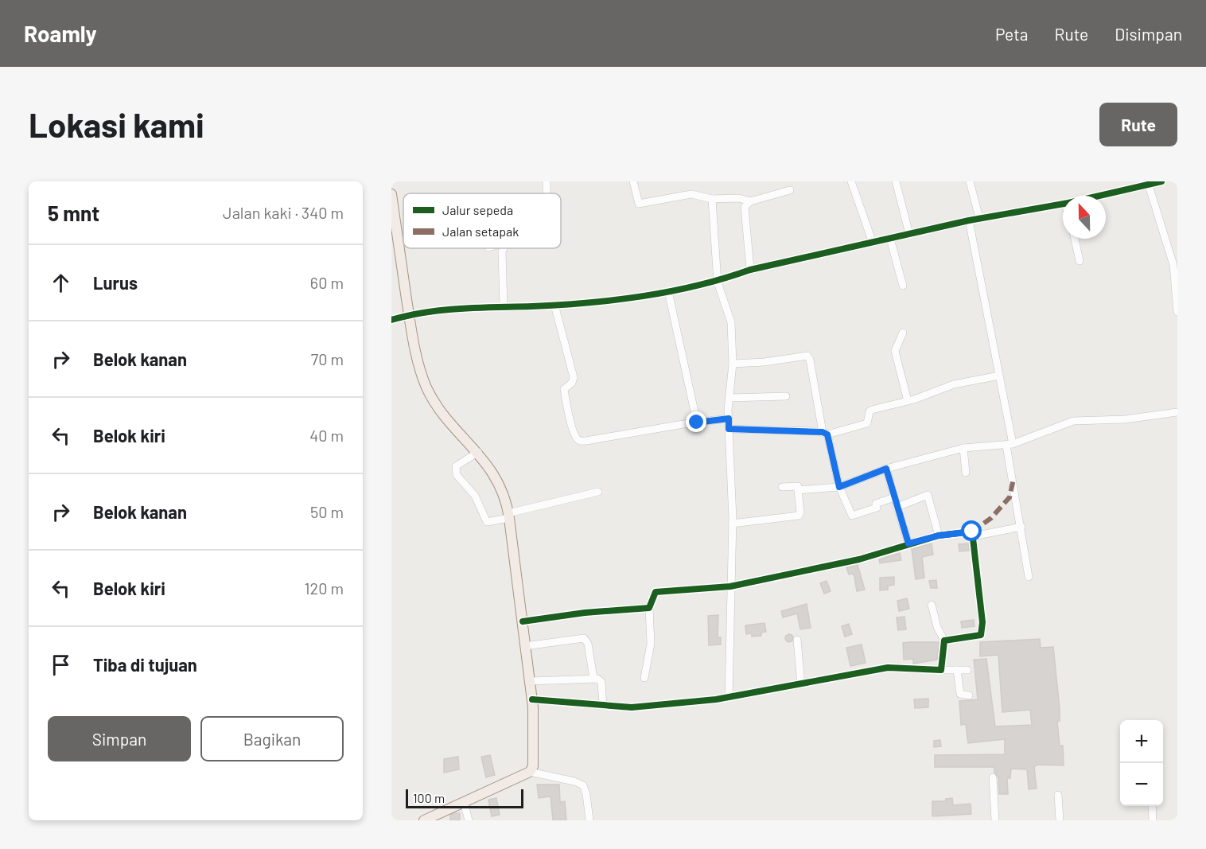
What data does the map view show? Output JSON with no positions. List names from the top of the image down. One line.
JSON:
{"legend":["Jalur sepeda","Jalan setapak"],"scale_bar":"100 m","north":"top","page":{"header":"Roamly","nav":["Peta","Rute","Disimpan"],"buttons":["Rute",["Simpan","Bagikan"]],"title":"Lokasi kami","heading":["5 mnt","Jalan kaki · 340 m"],"list":[["Lurus","60 m"],["Belok kanan","70 m"],["Belok kiri","40 m"],["Belok kanan","50 m"],["Belok kiri","120 m"],"Tiba di tujuan"],"map_buttons":["+","−"],"scale":"100 m"}}
